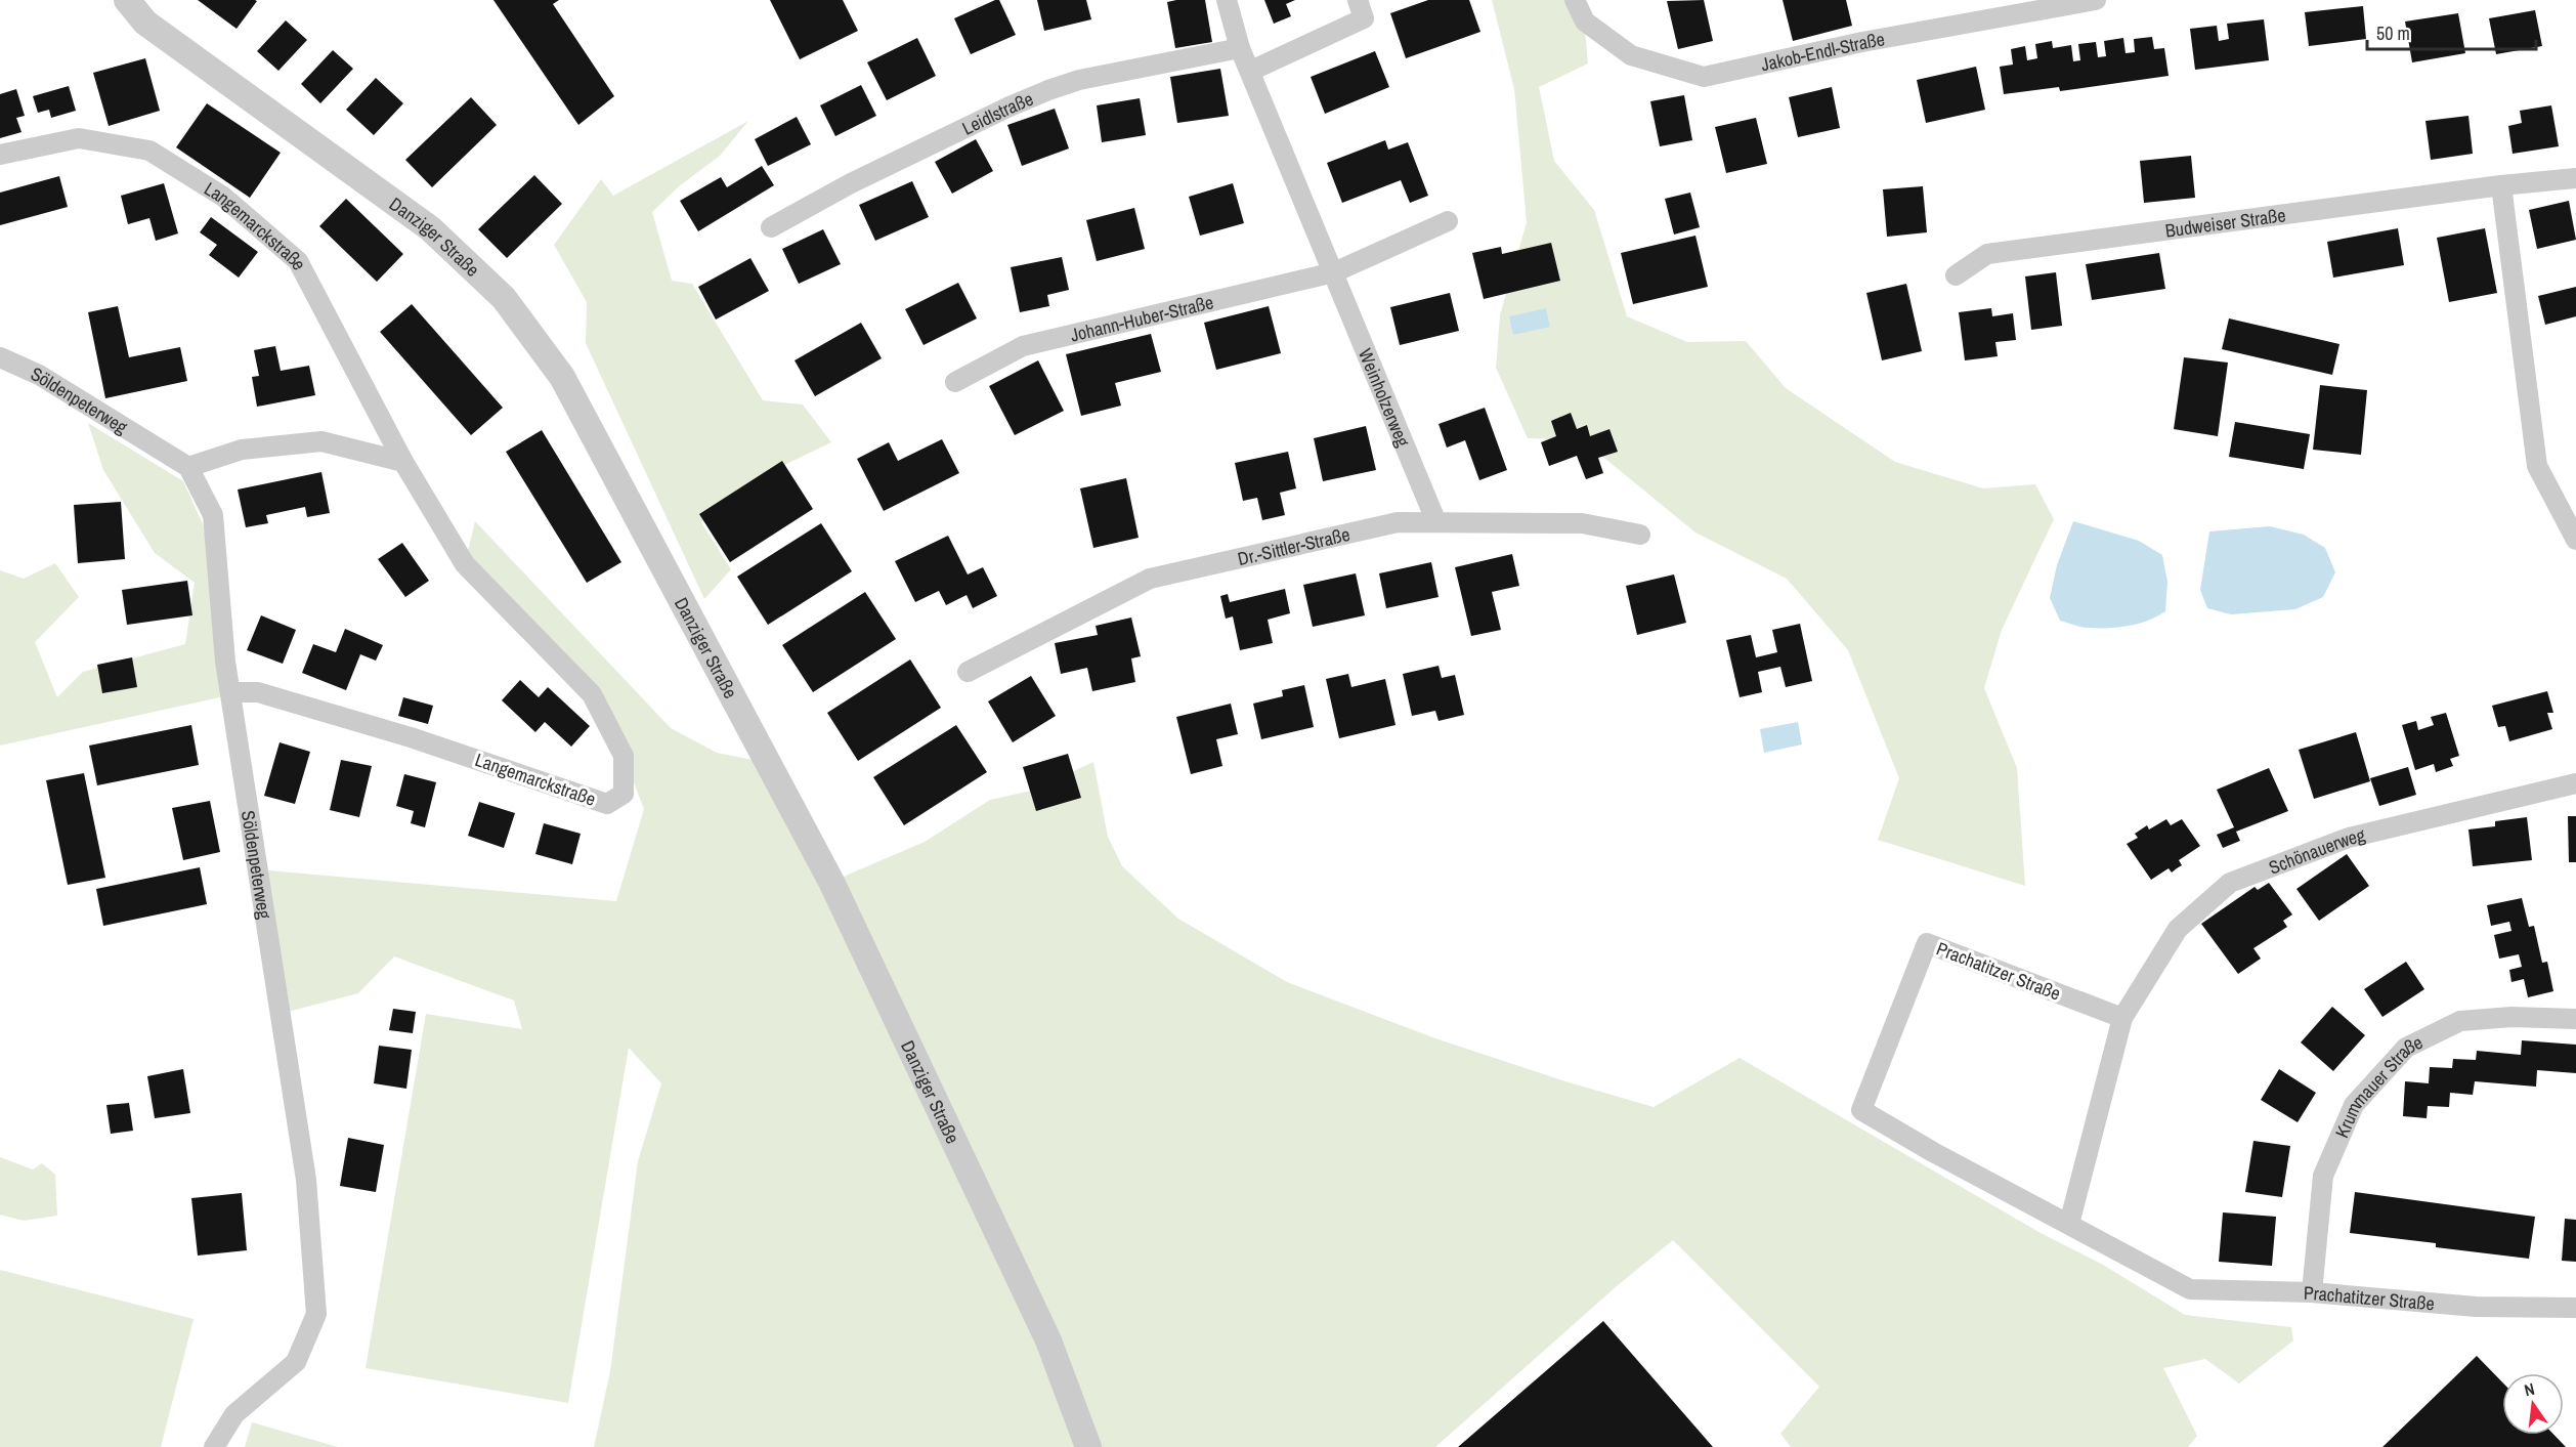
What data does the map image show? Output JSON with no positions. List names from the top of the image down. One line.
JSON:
{"streets":{"street":["Jakob-Endl-Straße","Leidlstraße","Budweiser Straße","Langemarckstraße","Danziger Straße","Johann-Huber-Straße","Weinholzerweg","Söldenpeterweg","Dr.-Sittler-Straße","Schönauerweg","Prachatitzer Straße","Krummauer Straße"]},"crossings":[["Leidlstraße","Weinholzerweg"],["Langemarckstraße","Söldenpeterweg"],["Johann-Huber-Straße","Weinholzerweg"],["Weinholzerweg","Dr.-Sittler-Straße"],["Schönauerweg","Prachatitzer Straße"],["Prachatitzer Straße","Krummauer Straße"]],"scale_bar":"50 m","north":"top"}
